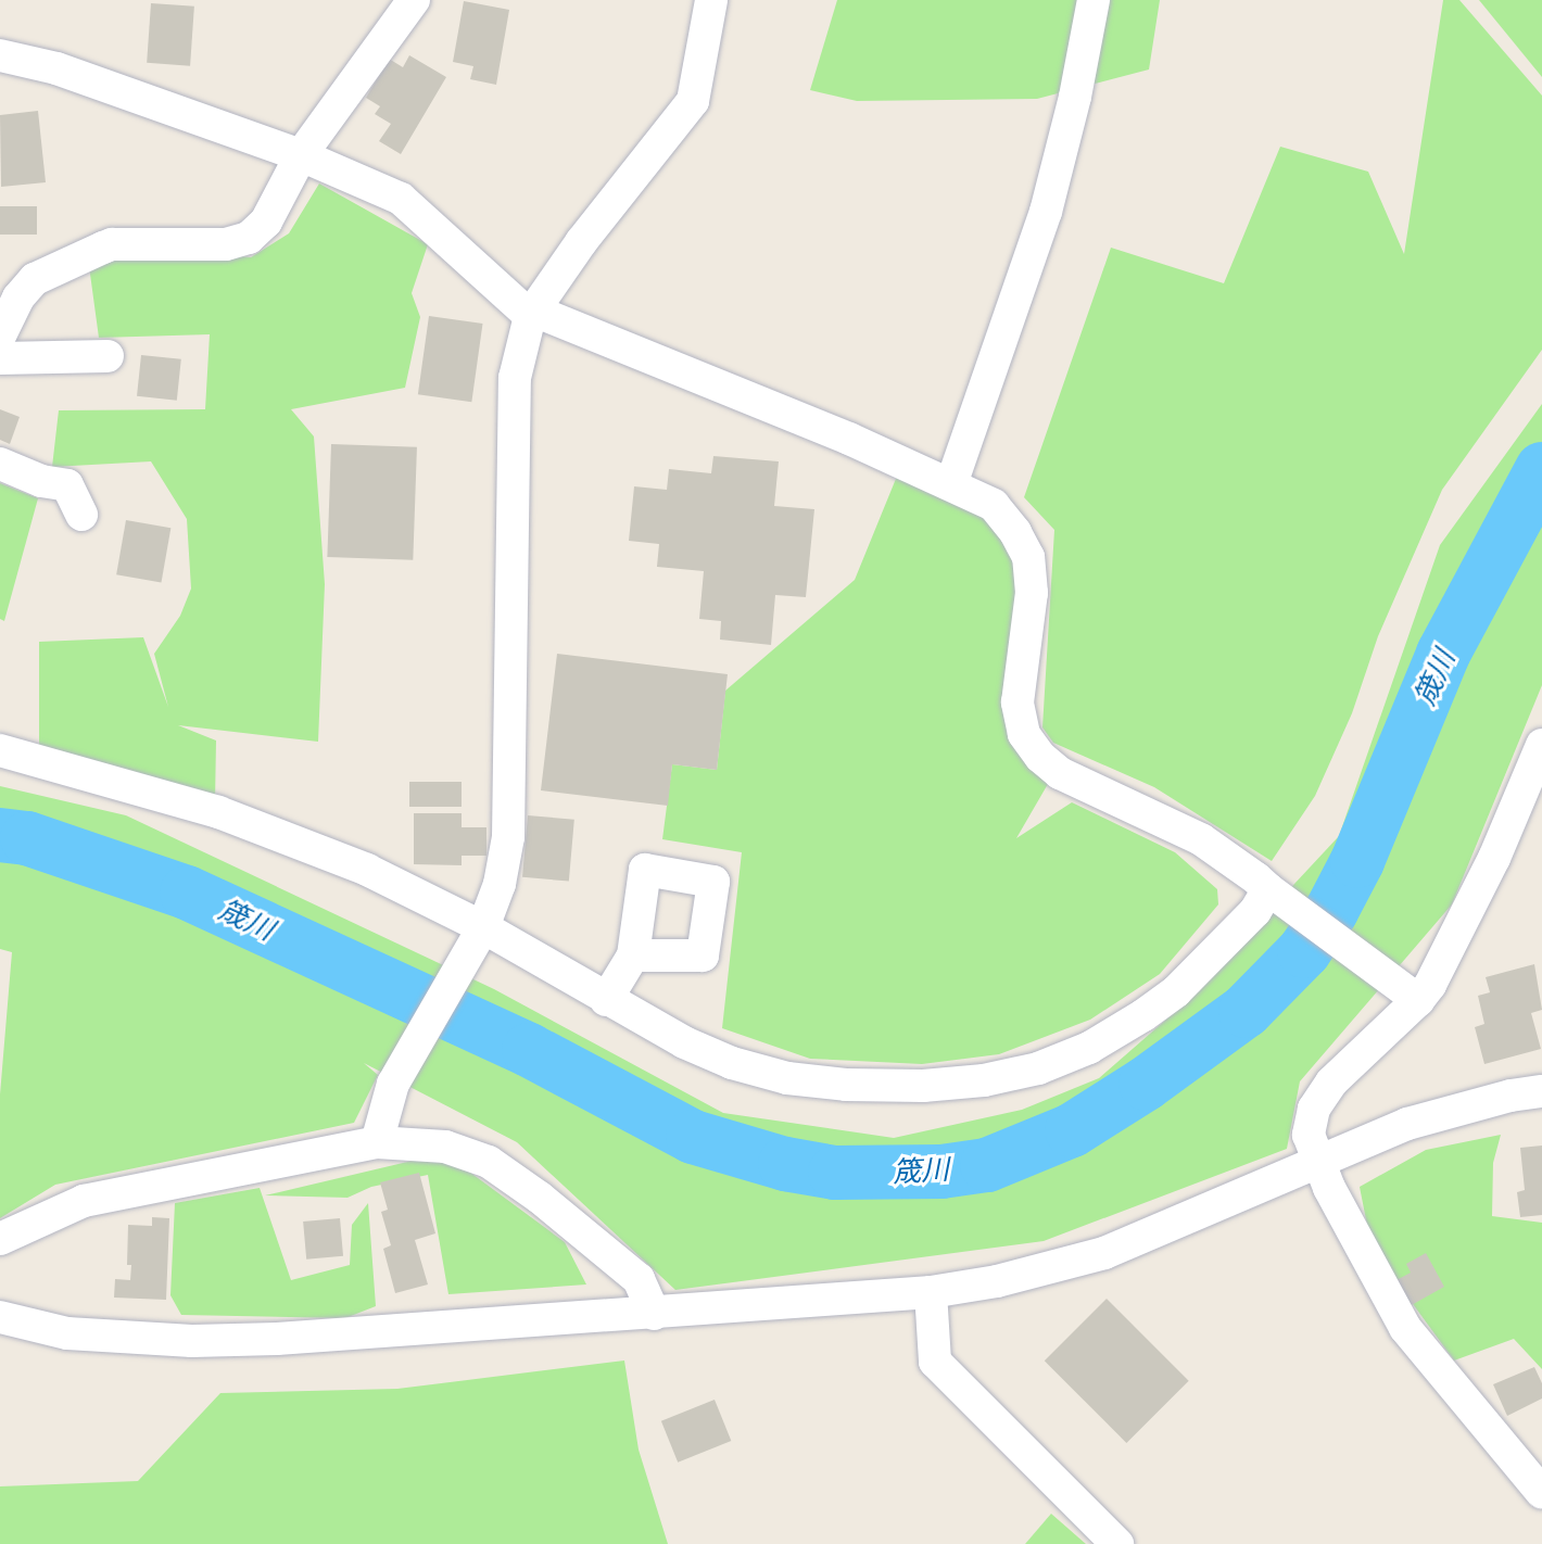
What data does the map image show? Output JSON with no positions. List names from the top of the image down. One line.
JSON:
{"water":["筬川"]}
